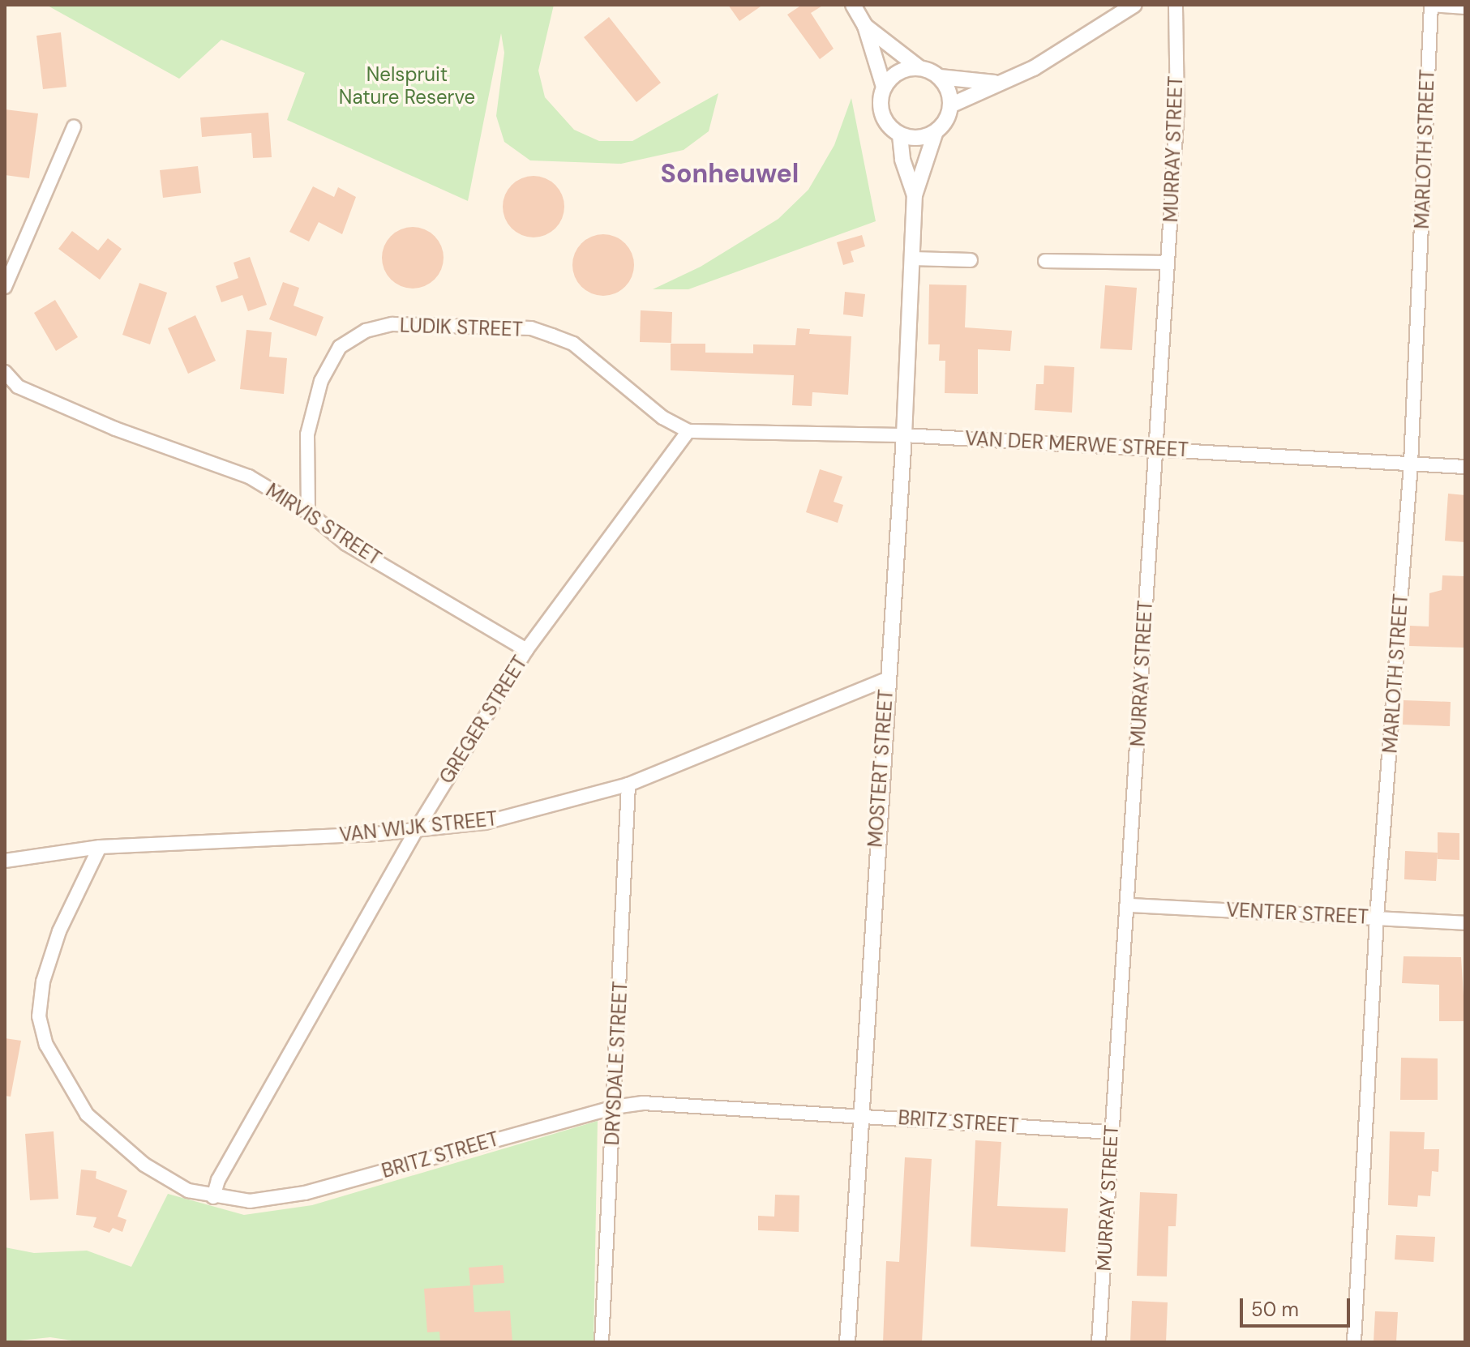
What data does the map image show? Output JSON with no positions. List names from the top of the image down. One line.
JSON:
{"streets":{"street":["MURRAY STREET","MARLOTH STREET","LUDIK STREET","VAN DER MERWE STREET","MIRVIS STREET","GREGER STREET","MOSTERT STREET","VAN WIJK STREET","VENTER STREET","DRYSDALE STREET","BRITZ STREET"]},"crossings":[["MURRAY STREET","VAN DER MERWE STREET"],["MURRAY STREET","VENTER STREET"],["MURRAY STREET","BRITZ STREET"],["MARLOTH STREET","VAN DER MERWE STREET"],["MARLOTH STREET","VENTER STREET"],["LUDIK STREET","VAN DER MERWE STREET"],["LUDIK STREET","MIRVIS STREET"],["LUDIK STREET","GREGER STREET"],["VAN DER MERWE STREET","GREGER STREET"],["VAN DER MERWE STREET","MOSTERT STREET"],["MIRVIS STREET","GREGER STREET"],["GREGER STREET","VAN WIJK STREET"],["GREGER STREET","BRITZ STREET"],["MOSTERT STREET","VAN WIJK STREET"],["MOSTERT STREET","BRITZ STREET"],["VAN WIJK STREET","DRYSDALE STREET"],["VAN WIJK STREET","BRITZ STREET"],["DRYSDALE STREET","BRITZ STREET"]],"districts":["Sonheuwel"],"parks":["Nelspruit Nature Reserve"],"scale_bar":"50 m"}
